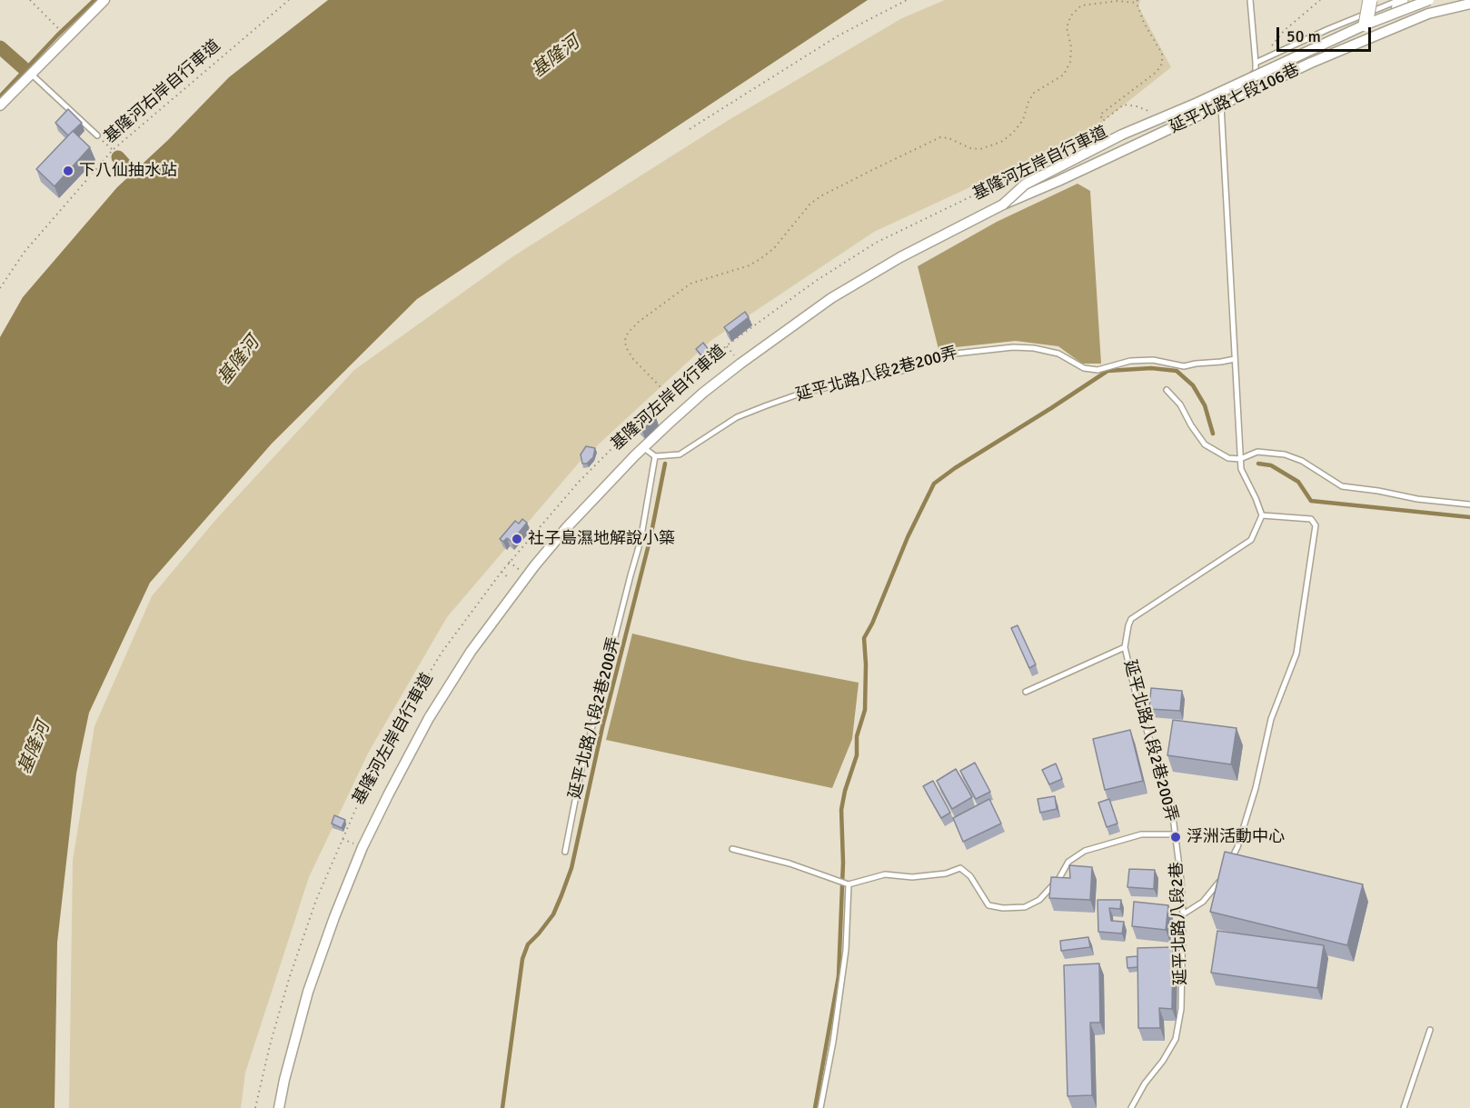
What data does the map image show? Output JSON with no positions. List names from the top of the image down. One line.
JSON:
{"streets":{"street":["延平北路七段106巷"],"lane":["延平北路八段2巷200弄","延平北路八段2巷"],"path":["基隆河右岸自行車道","基隆河左岸自行車道"]},"crossings":[["延平北路八段2巷200弄","延平北路八段2巷"]],"water":["基隆河"],"places":["下八仙抽水站","社子島濕地解說小築","浮洲活動中心"],"scale_bar":"50 m"}
